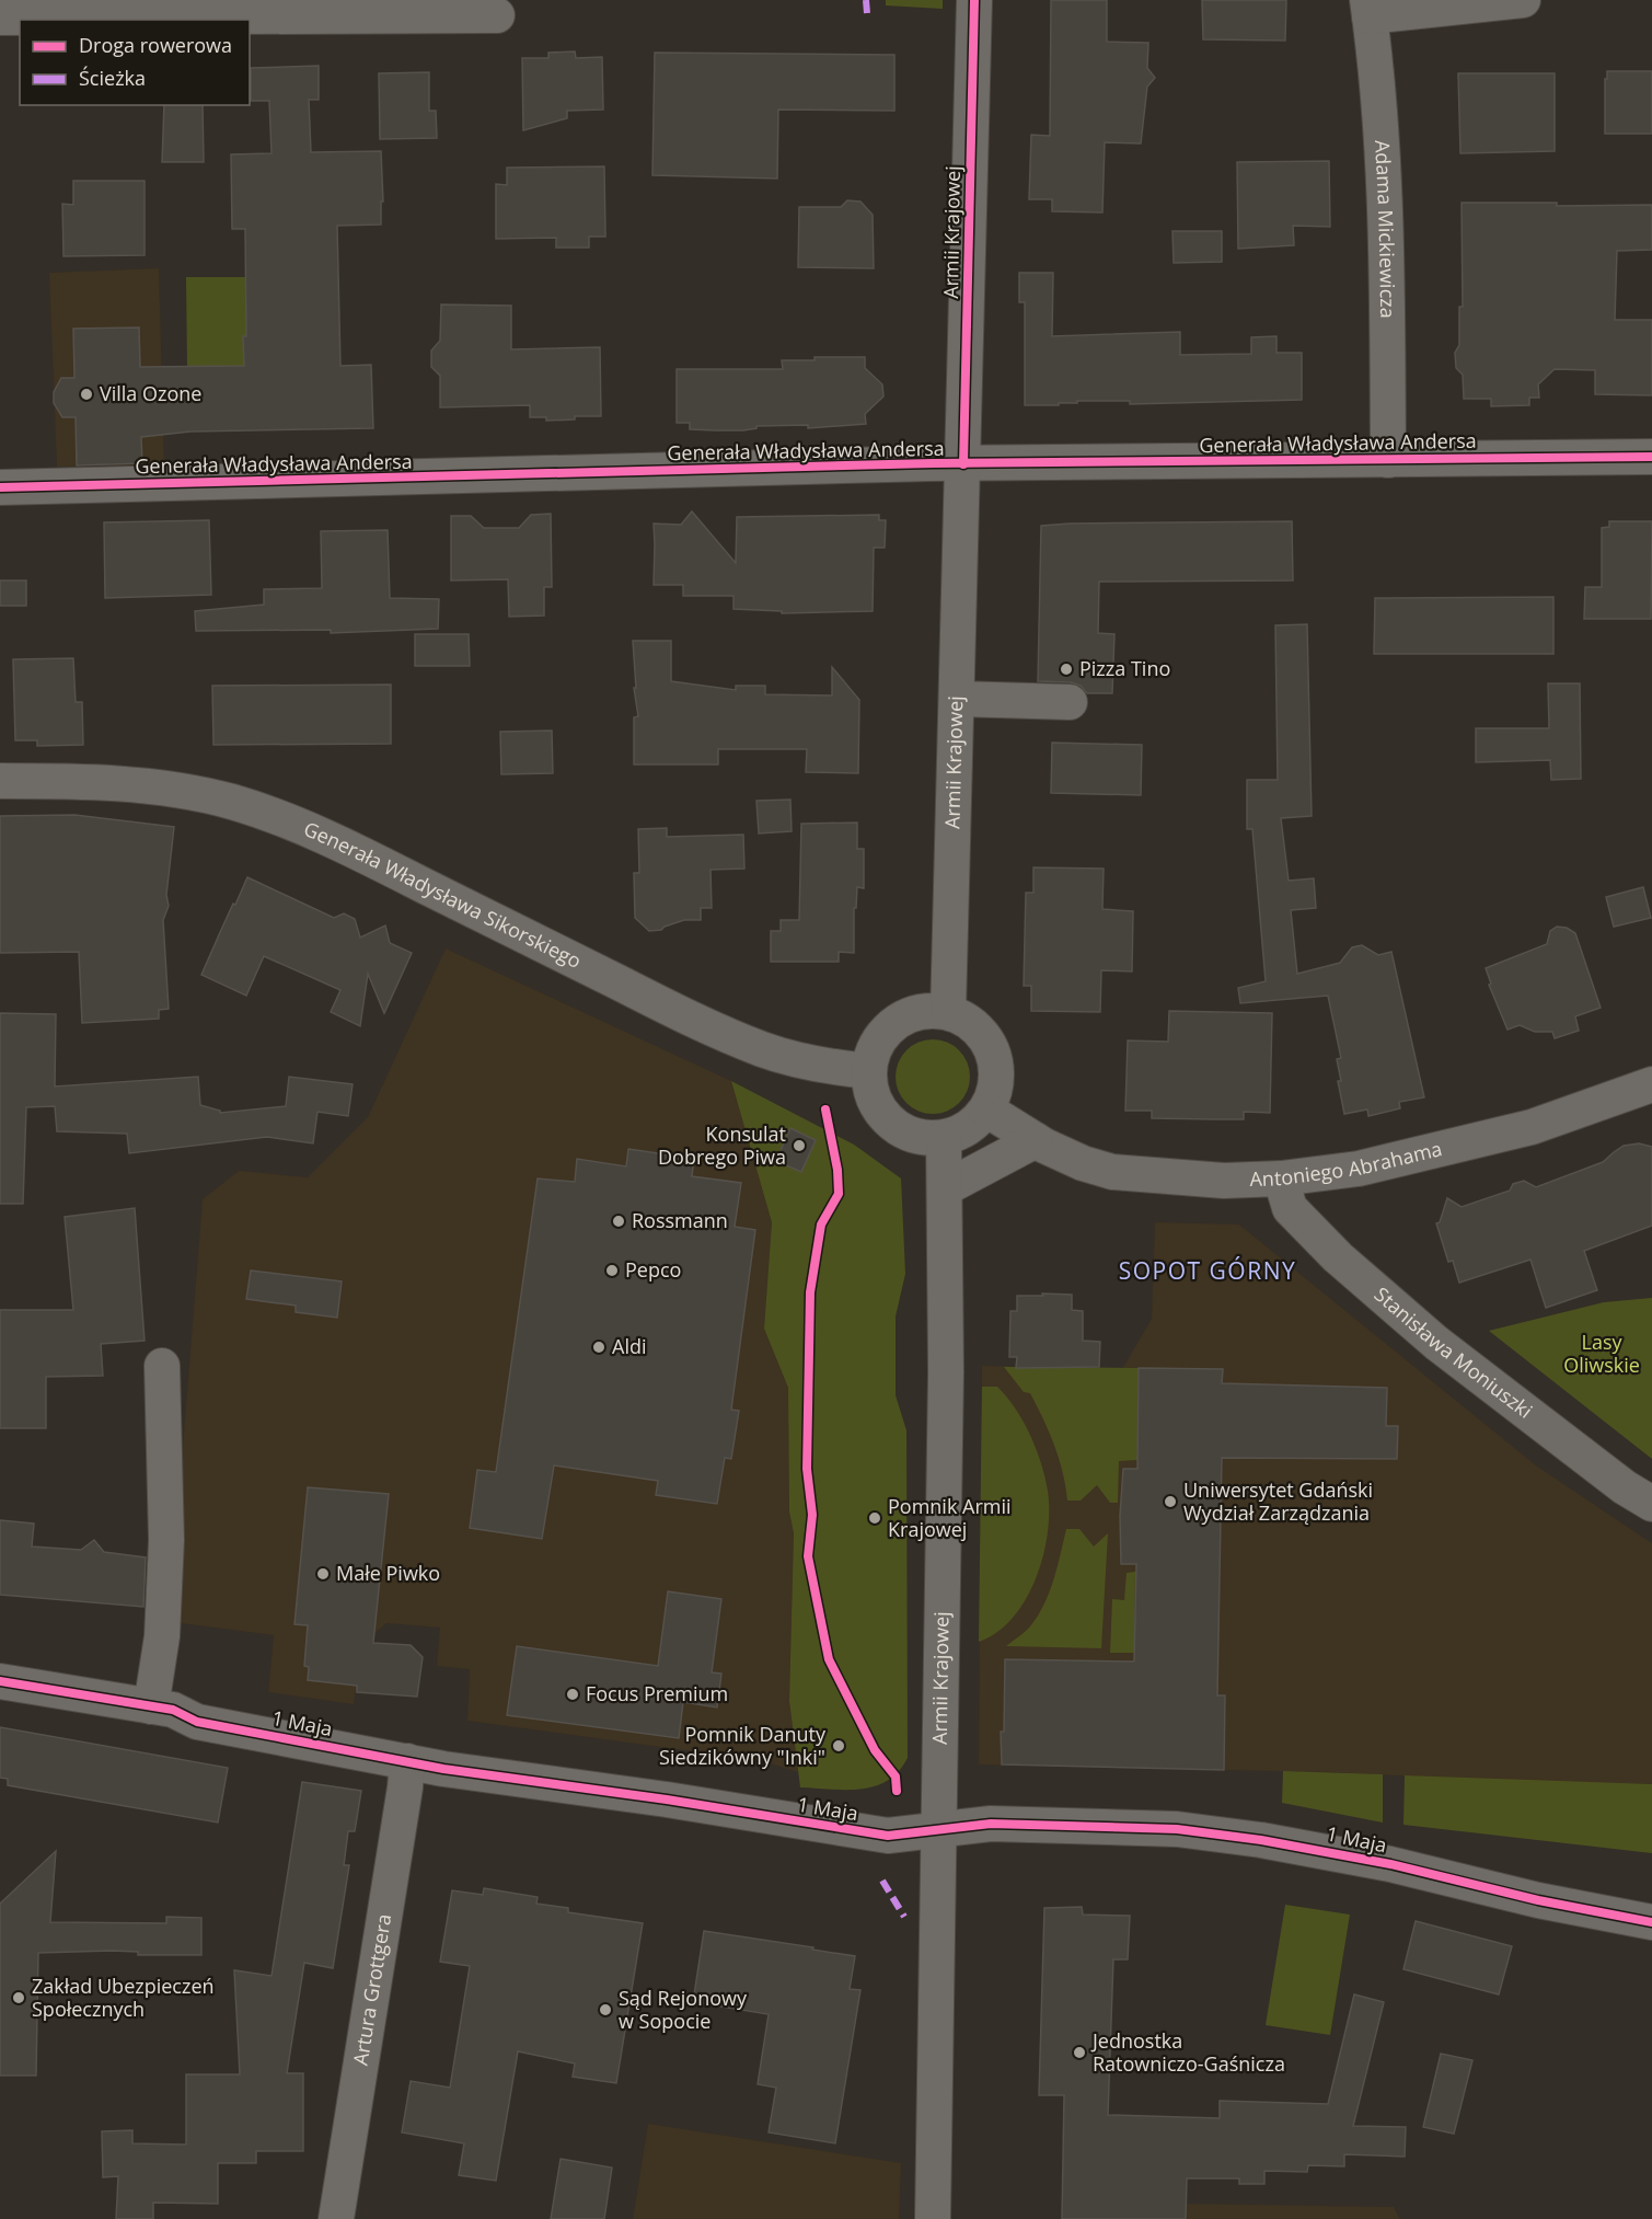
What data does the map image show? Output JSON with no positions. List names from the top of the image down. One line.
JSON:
{"streets":{"street":["Adama Mickiewicza","Armii Krajowej","Generała Władysława Andersa","Generała Władysława Sikorskiego","Antoniego Abrahama","Stanisława Moniuszki","1 Maja","Artura Grottgera"]},"crossings":[["Adama Mickiewicza","Generała Władysława Andersa"],["Armii Krajowej","Generała Władysława Andersa"],["Armii Krajowej","Generała Władysława Sikorskiego"],["Armii Krajowej","Antoniego Abrahama"],["Armii Krajowej","1 Maja"],["Generała Władysława Sikorskiego","Antoniego Abrahama"],["Antoniego Abrahama","Stanisława Moniuszki"],["1 Maja","Artura Grottgera"]],"districts":["SOPOT GÓRNY"],"parks":["Lasy Oliwskie"],"places":["Villa Ozone","Pizza Tino","Konsulat Dobrego Piwa","Rossmann","Pepco","Aldi","Uniwersytet Gdański Wydział Zarządzania","Pomnik Armii Krajowej","Małe Piwko","Focus Premium","Pomnik Danuty Siedzikówny \"Inki\"","Zakład Ubezpieczeń Społecznych","Sąd Rejonowy w Sopocie","Jednostka Ratowniczo-Gaśnicza"],"legend":["Droga rowerowa","Ścieżka"]}
